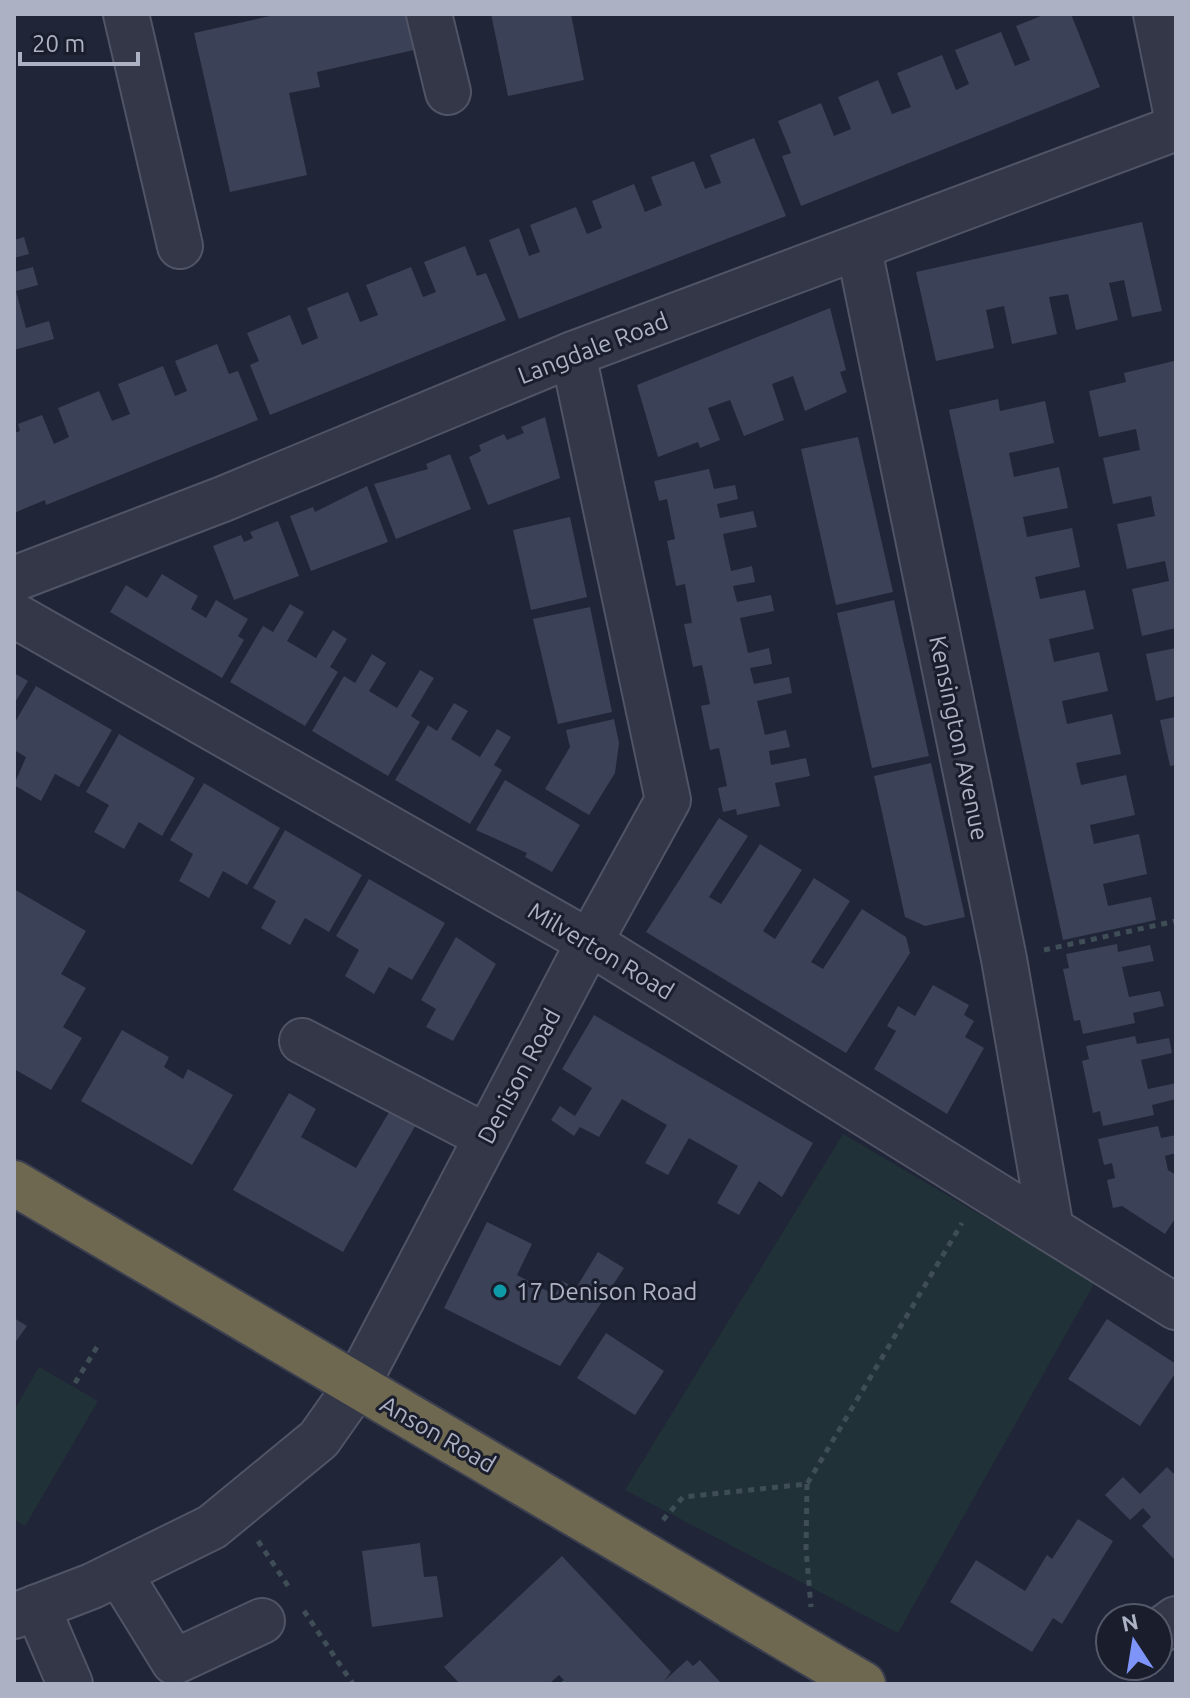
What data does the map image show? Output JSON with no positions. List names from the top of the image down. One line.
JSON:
{"streets":{"highway":["Anson Road"],"street":["Langdale Road","Kensington Avenue","Milverton Road","Denison Road"]},"crossings":[["Langdale Road","Kensington Avenue"],["Langdale Road","Denison Road"],["Kensington Avenue","Milverton Road"],["Milverton Road","Denison Road"],["Denison Road","Anson Road"]],"places":["17 Denison Road"],"scale_bar":"20 m","north":"top"}
